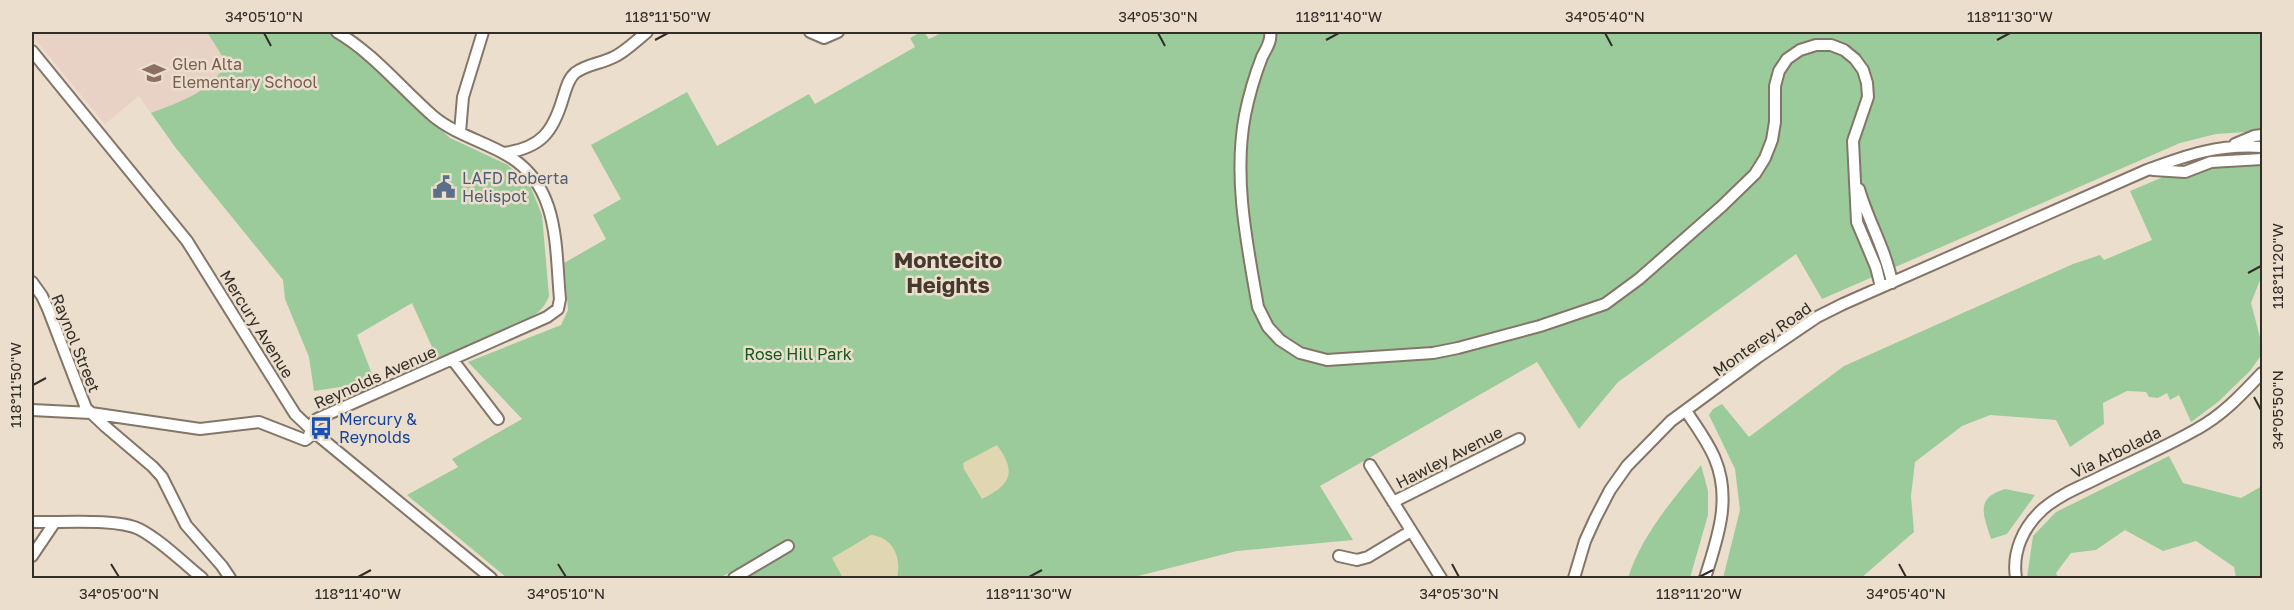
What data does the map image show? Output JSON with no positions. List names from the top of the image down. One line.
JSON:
{"streets":{"street":["Mercury Avenue","Monterey Road","Raynol Street","Reynolds Avenue","Via Arbolada","Hawley Avenue"]},"crossings":[["Mercury Avenue","Reynolds Avenue"],["Raynol Street","Reynolds Avenue"]],"districts":["Montecito Heights"],"parks":["Rose Hill Park"],"places":{"school or university":["Glen Alta Elementary School"],"public building":["LAFD Roberta Helispot"],"bus stop":["Mercury & Reynolds"]},"coordinates":["34°05'10\"N","118°11'50\"W","34°05'30\"N","118°11'40\"W","34°05'40\"N","118°11'30\"W","118°11'20\"W","34°05'50\"N","34°05'00\"N"]}
